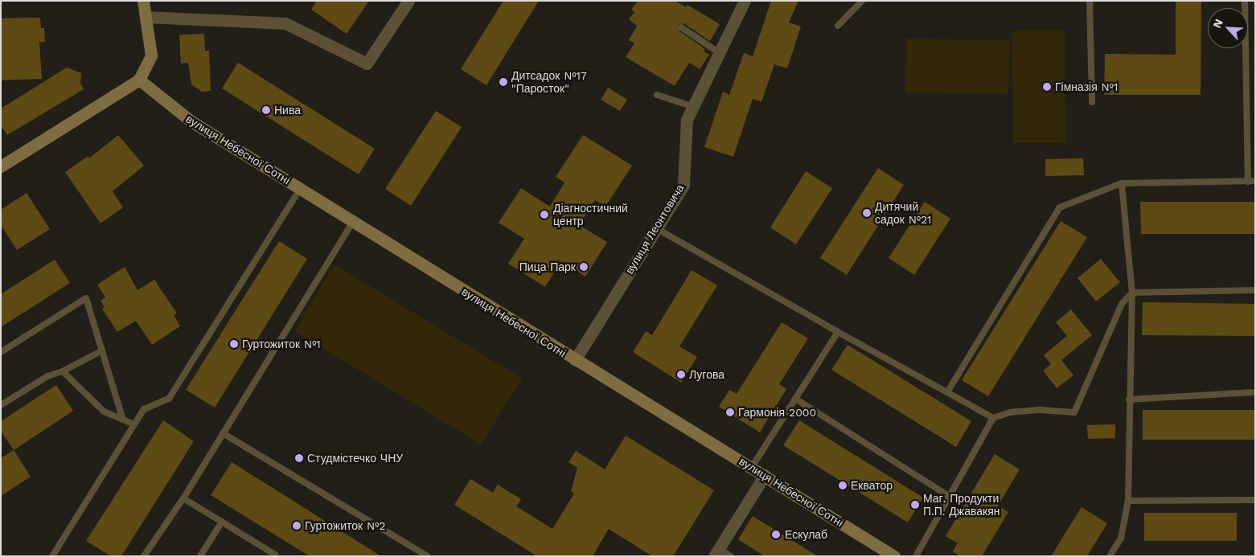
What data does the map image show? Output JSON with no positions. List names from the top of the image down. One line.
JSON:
{"streets":{"street":["вулиця Небесної Сотні","вулиця Леонтовича"]},"crossings":[["вулиця Небесної Сотні","вулиця Леонтовича"]],"places":["Дитсадок №17 \"Паросток\"","Гімназія №1","Нива","Дитячий садок №21","Діагностичний центр","Пица Парк","Гуртожиток №1","Лугова","Гармонія 2000","Студмістечко ЧНУ","Екватор","Маг. Продукти П.П. Джавакян","Гуртожиток №2","Ескулаб"],"north":"top left"}
